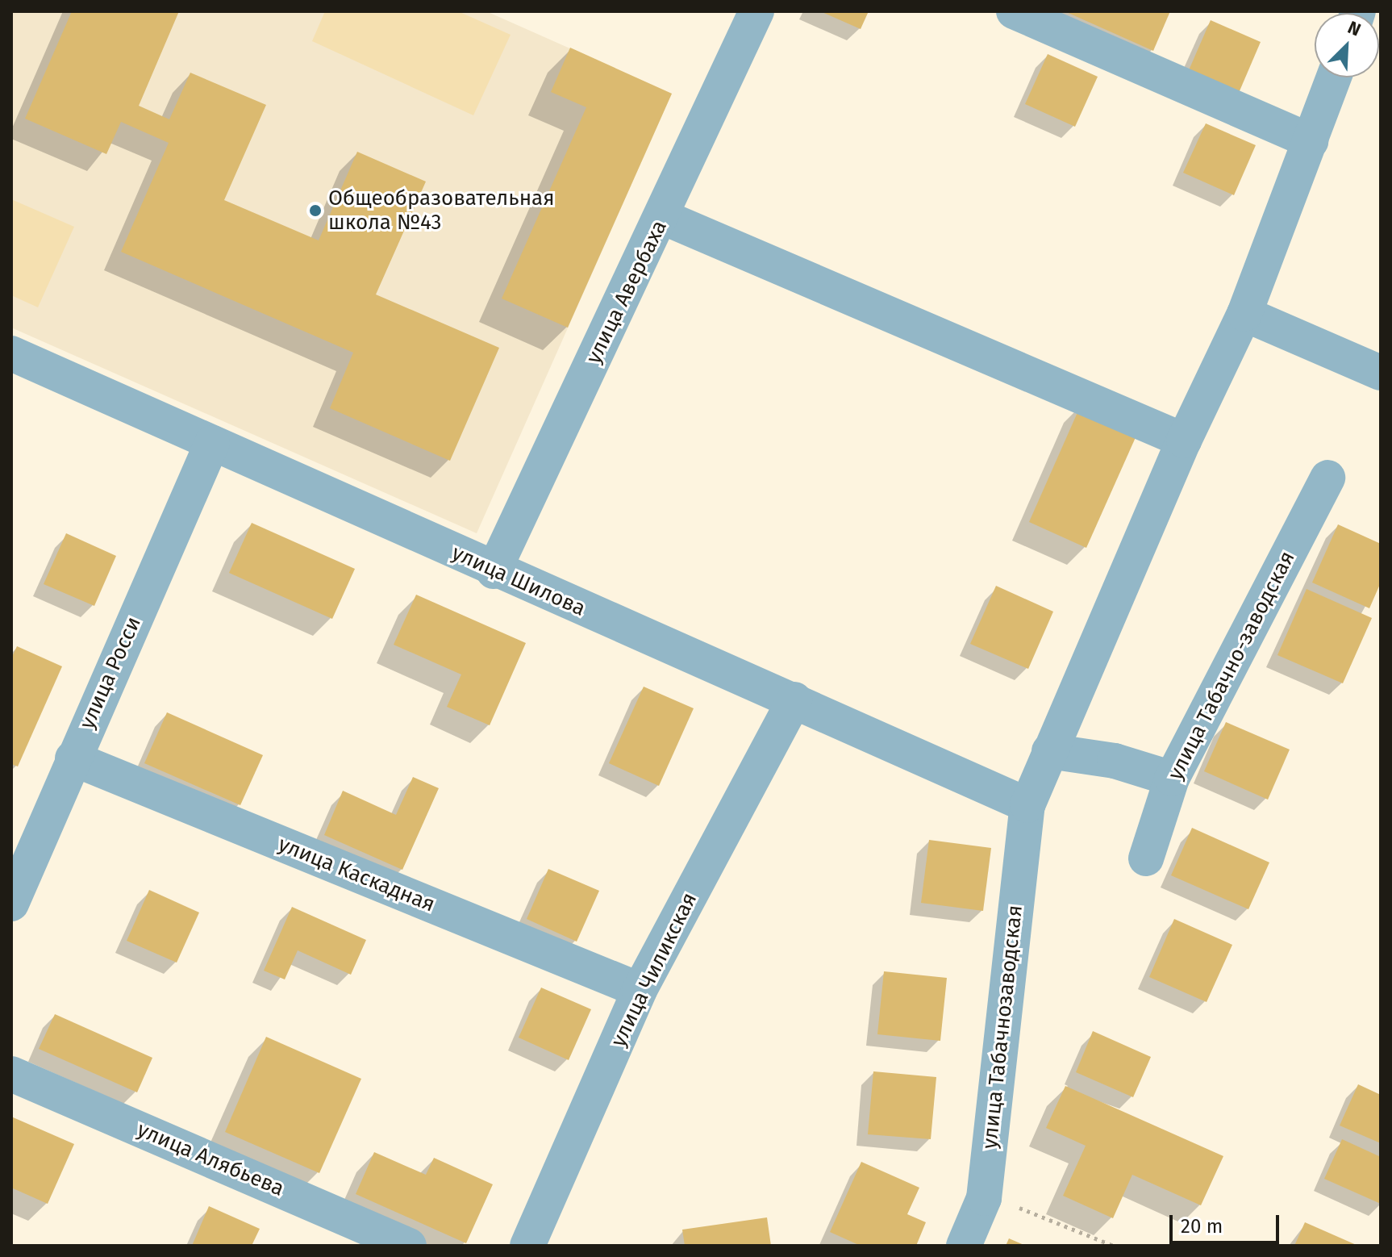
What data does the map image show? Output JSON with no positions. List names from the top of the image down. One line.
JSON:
{"streets":{"street":["улица Авербаха","улица Шилова","улица Табачно-заводская","улица Росси","улица Каскадная","улица Чиликская","улица Табачнозаводская","улица Алябьева"]},"crossings":[["улица Авербаха","улица Шилова"],["улица Шилова","улица Росси"],["улица Шилова","улица Чиликская"],["улица Шилова","улица Табачнозаводская"],["улица Росси","улица Каскадная"],["улица Каскадная","улица Чиликская"]],"places":["Общеобразовательная школа №43"],"scale_bar":"20 m","north":"top right"}
